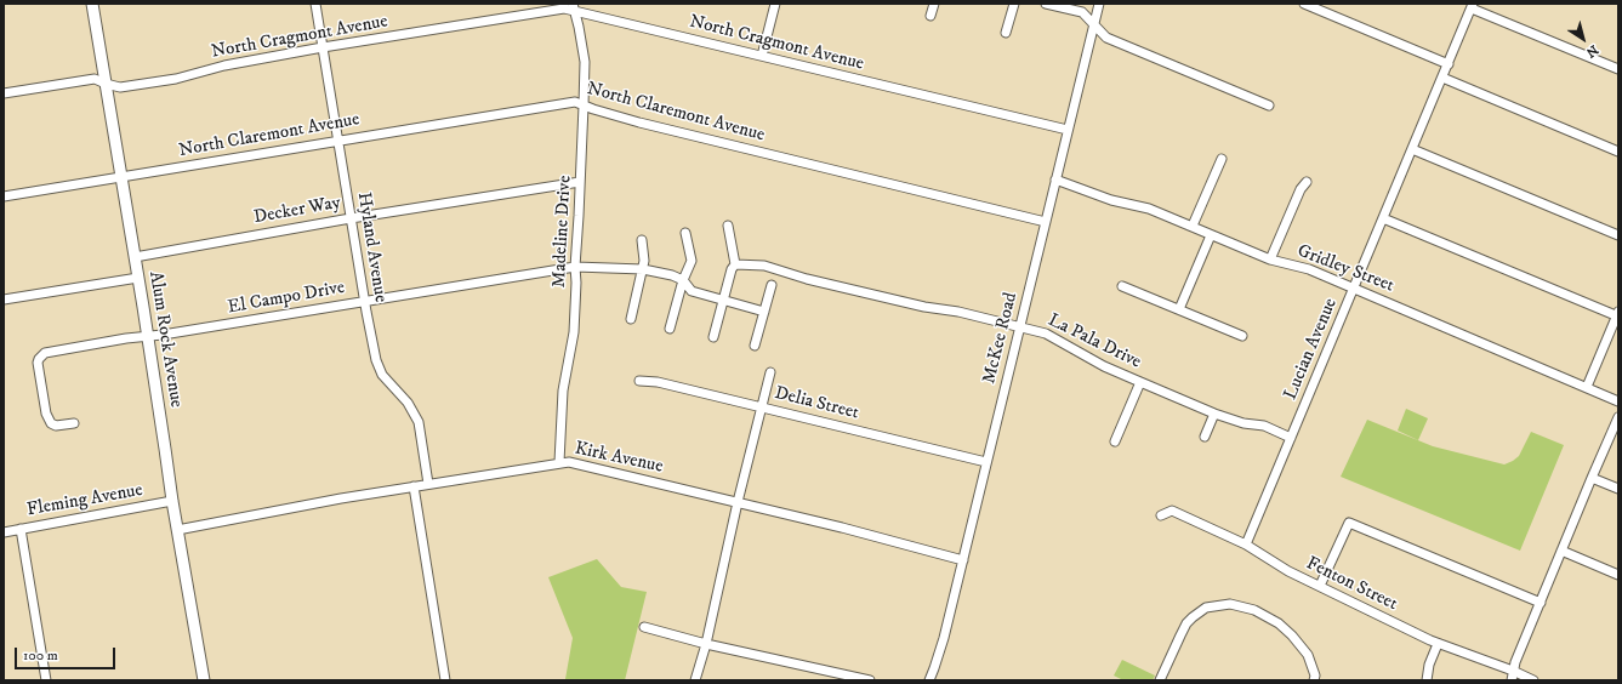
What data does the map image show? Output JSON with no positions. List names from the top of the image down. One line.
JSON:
{"streets":{"main road":["Alum Rock Avenue"],"street":["North Cragmont Avenue","North Claremont Avenue","Decker Way","Madeline Drive","Hyland Avenue","Gridley Street","El Campo Drive","McKee Road","La Pala Drive","Lucian Avenue","Delia Street","Kirk Avenue","Fleming Avenue","Fenton Street"]},"crossings":[["North Cragmont Avenue","Madeline Drive"],["North Cragmont Avenue","Hyland Avenue"],["North Cragmont Avenue","McKee Road"],["North Cragmont Avenue","Alum Rock Avenue"],["North Claremont Avenue","Madeline Drive"],["North Claremont Avenue","Hyland Avenue"],["North Claremont Avenue","McKee Road"],["North Claremont Avenue","Alum Rock Avenue"],["Decker Way","Madeline Drive"],["Decker Way","Hyland Avenue"],["Decker Way","Alum Rock Avenue"],["Madeline Drive","El Campo Drive"],["Madeline Drive","Kirk Avenue"],["Hyland Avenue","El Campo Drive"],["Hyland Avenue","Kirk Avenue"],["Gridley Street","McKee Road"],["Gridley Street","Lucian Avenue"],["El Campo Drive","Alum Rock Avenue"],["McKee Road","La Pala Drive"],["McKee Road","Delia Street"],["McKee Road","Kirk Avenue"],["Alum Rock Avenue","Kirk Avenue"],["Alum Rock Avenue","Fleming Avenue"],["La Pala Drive","Lucian Avenue"],["Lucian Avenue","Fenton Street"]],"scale_bar":"100 m","north":"bottom right"}
